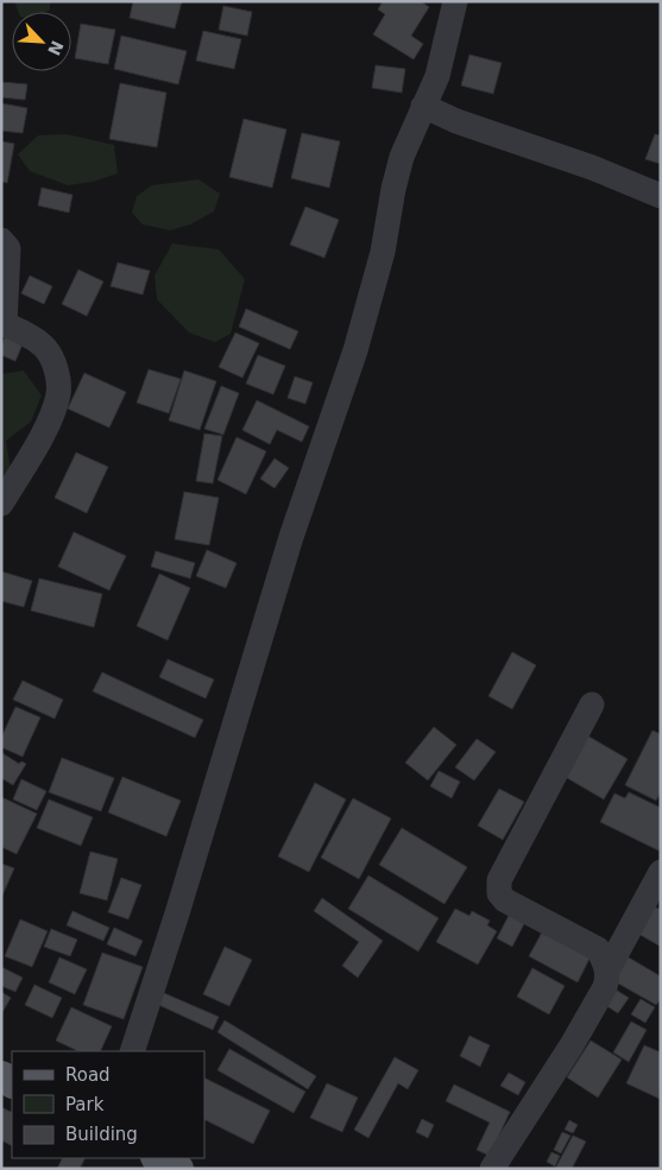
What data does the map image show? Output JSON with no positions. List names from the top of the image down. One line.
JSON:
{"legend":["Road","Park","Building"],"north":"bottom right"}
